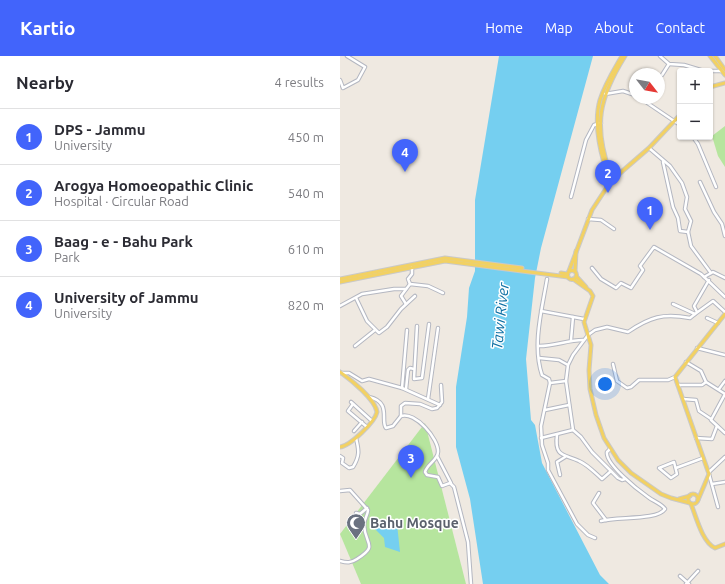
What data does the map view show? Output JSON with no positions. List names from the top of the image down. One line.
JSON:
{"water":["Tawi River"],"places":{"mosque":["Bahu Mosque"]},"north":"bottom right","page":{"header":"Kartio","nav":["Home","Map","About","Contact"],"heading":["Nearby","4 results"],"map_buttons":["+","−"],"list":[{"mark":"1","name":"DPS - Jammu","note":"University","value":"450 m"},{"mark":"2","name":"Arogya Homoeopathic Clinic","note":"Hospital · Circular Road","value":"540 m"},{"mark":"3","name":"Baag - e - Bahu Park","note":"Park","value":"610 m"},{"mark":"4","name":"University of Jammu","note":"University","value":"820 m"}],"pins":["4","2","1","3"]}}
